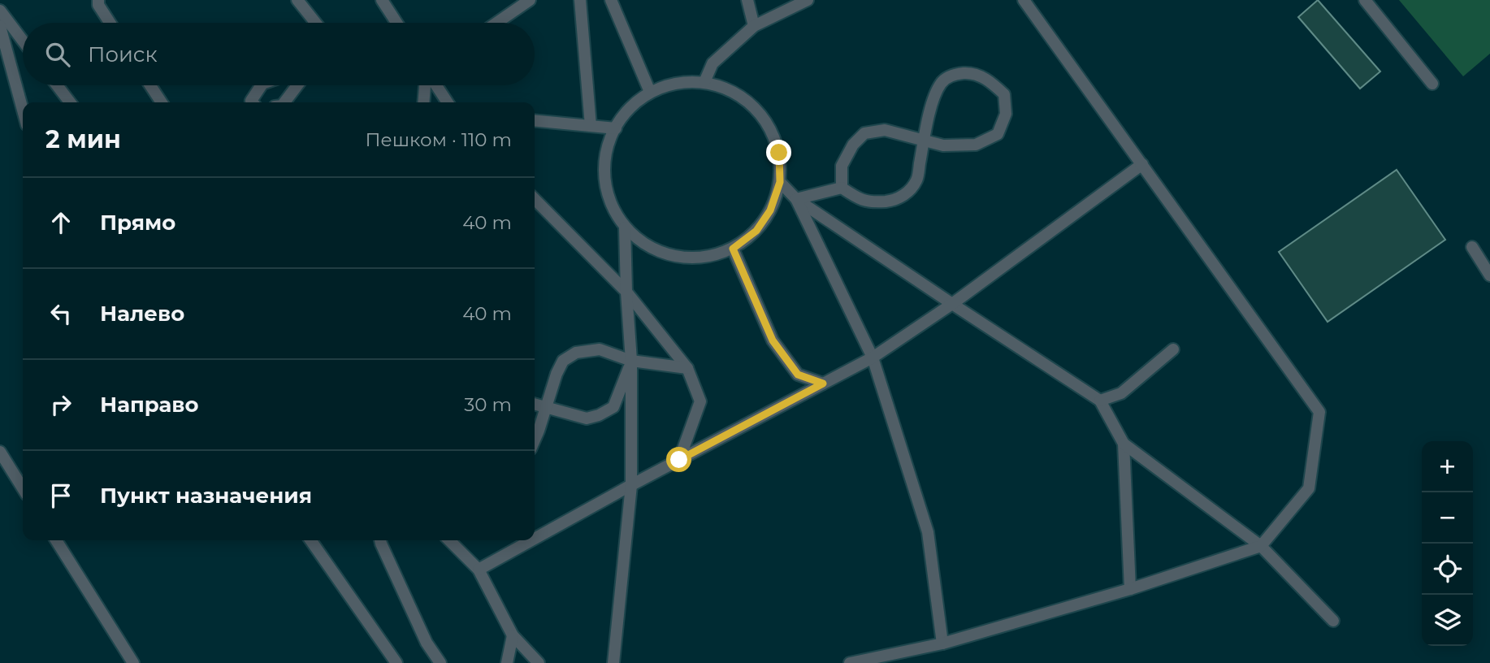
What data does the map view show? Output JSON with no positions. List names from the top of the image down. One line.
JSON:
{"page":{"search":"Поиск","heading":["2 мин","Пешком · 110 m"],"list":[["Прямо","40 m"],["Налево","40 m"],["Направо","30 m"],"Пункт назначения"],"map_buttons":["+","−"]}}
